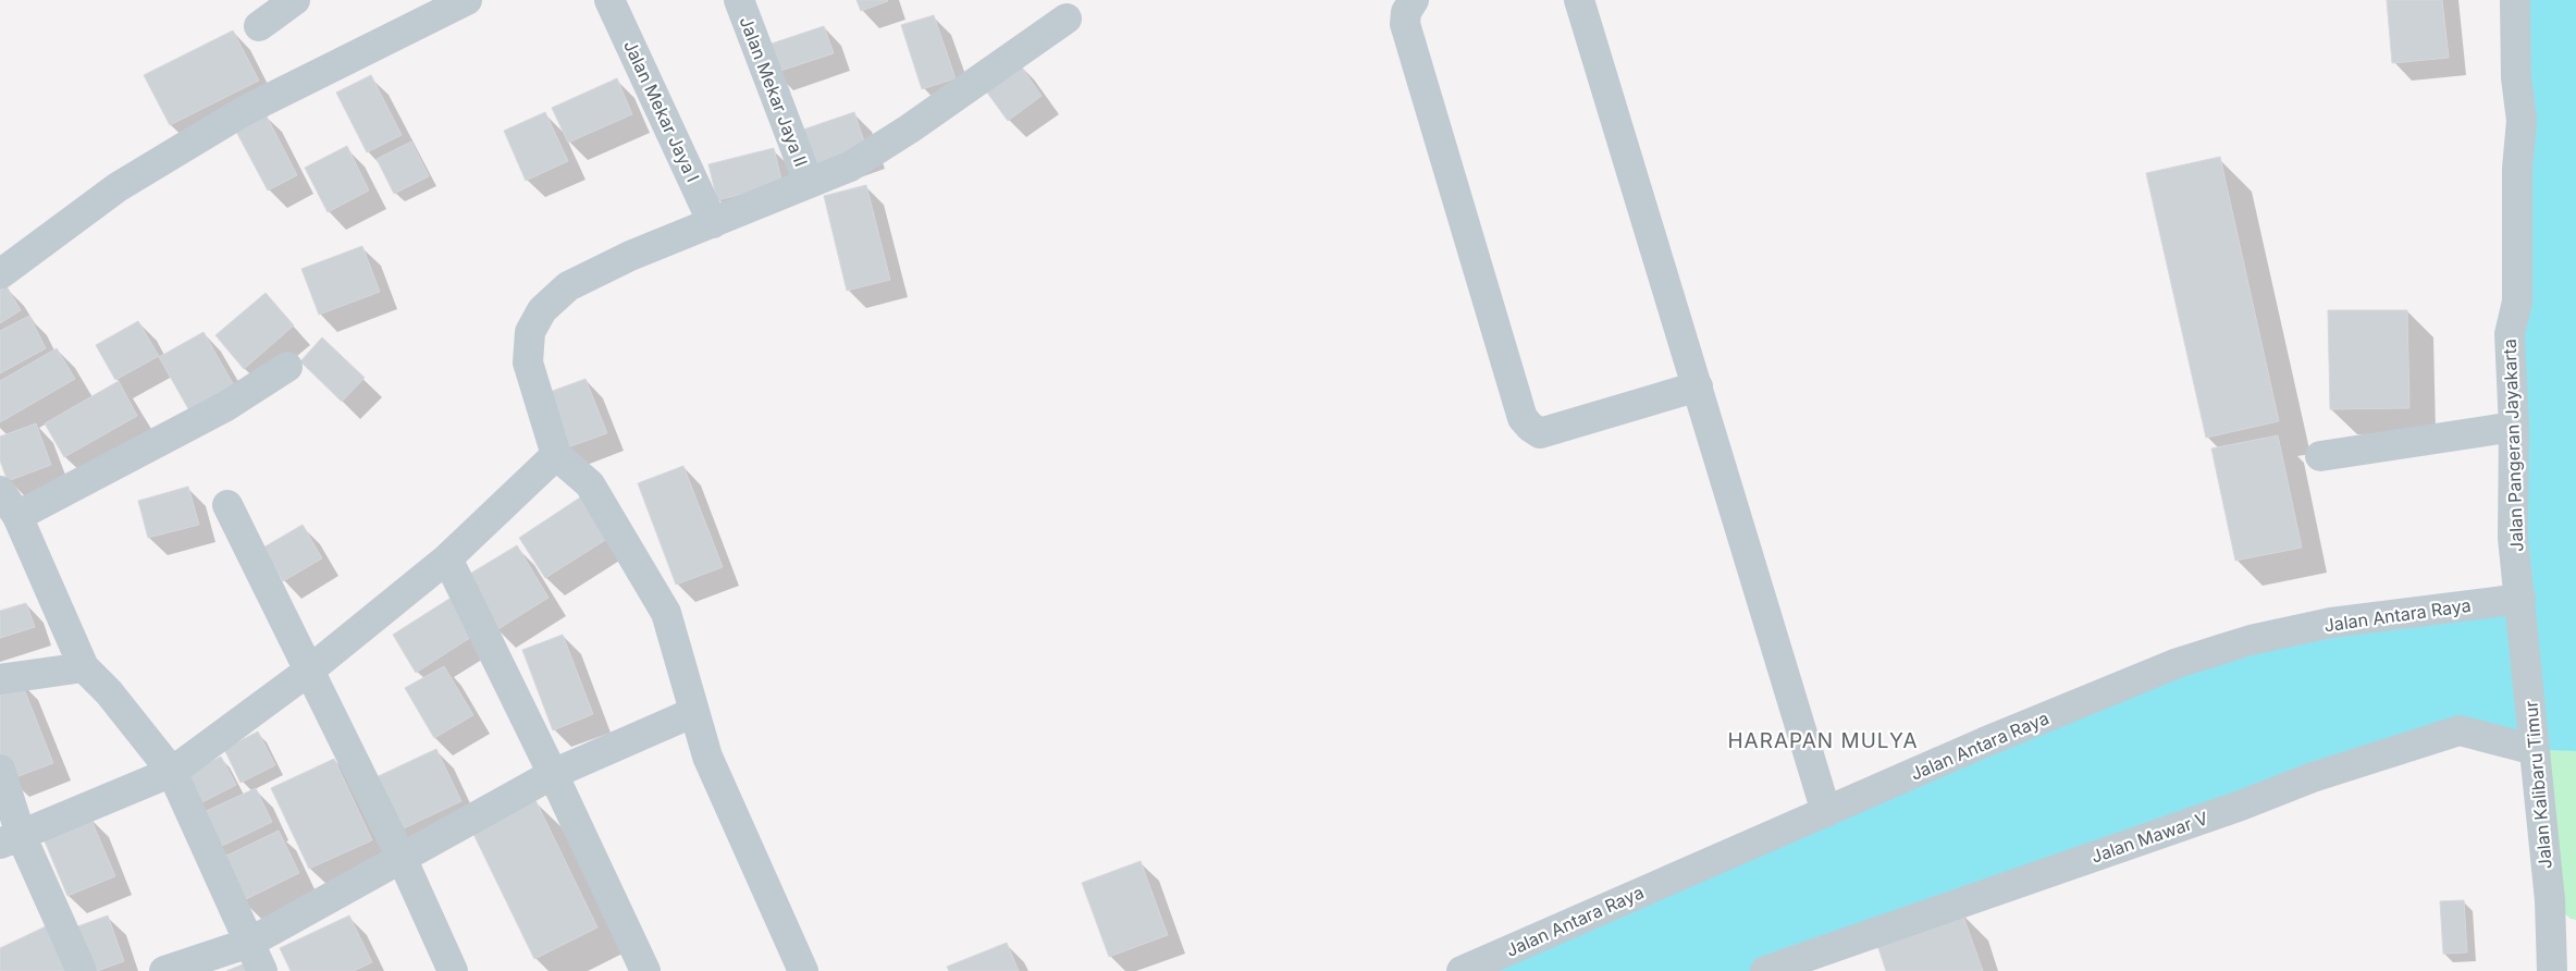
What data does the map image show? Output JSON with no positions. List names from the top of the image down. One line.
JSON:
{"streets":{"street":["Jalan Mekar Jaya II","Jalan Mekar Jaya I","Jalan Pangeran Jayakarta","Jalan Antara Raya","Jalan Kalibaru Timur","Jalan Mawar V"]},"crossings":[["Jalan Pangeran Jayakarta","Jalan Antara Raya"],["Jalan Pangeran Jayakarta","Jalan Kalibaru Timur"],["Jalan Antara Raya","Jalan Kalibaru Timur"],["Jalan Kalibaru Timur","Jalan Mawar V"]],"districts":["HARAPAN MULYA"]}
